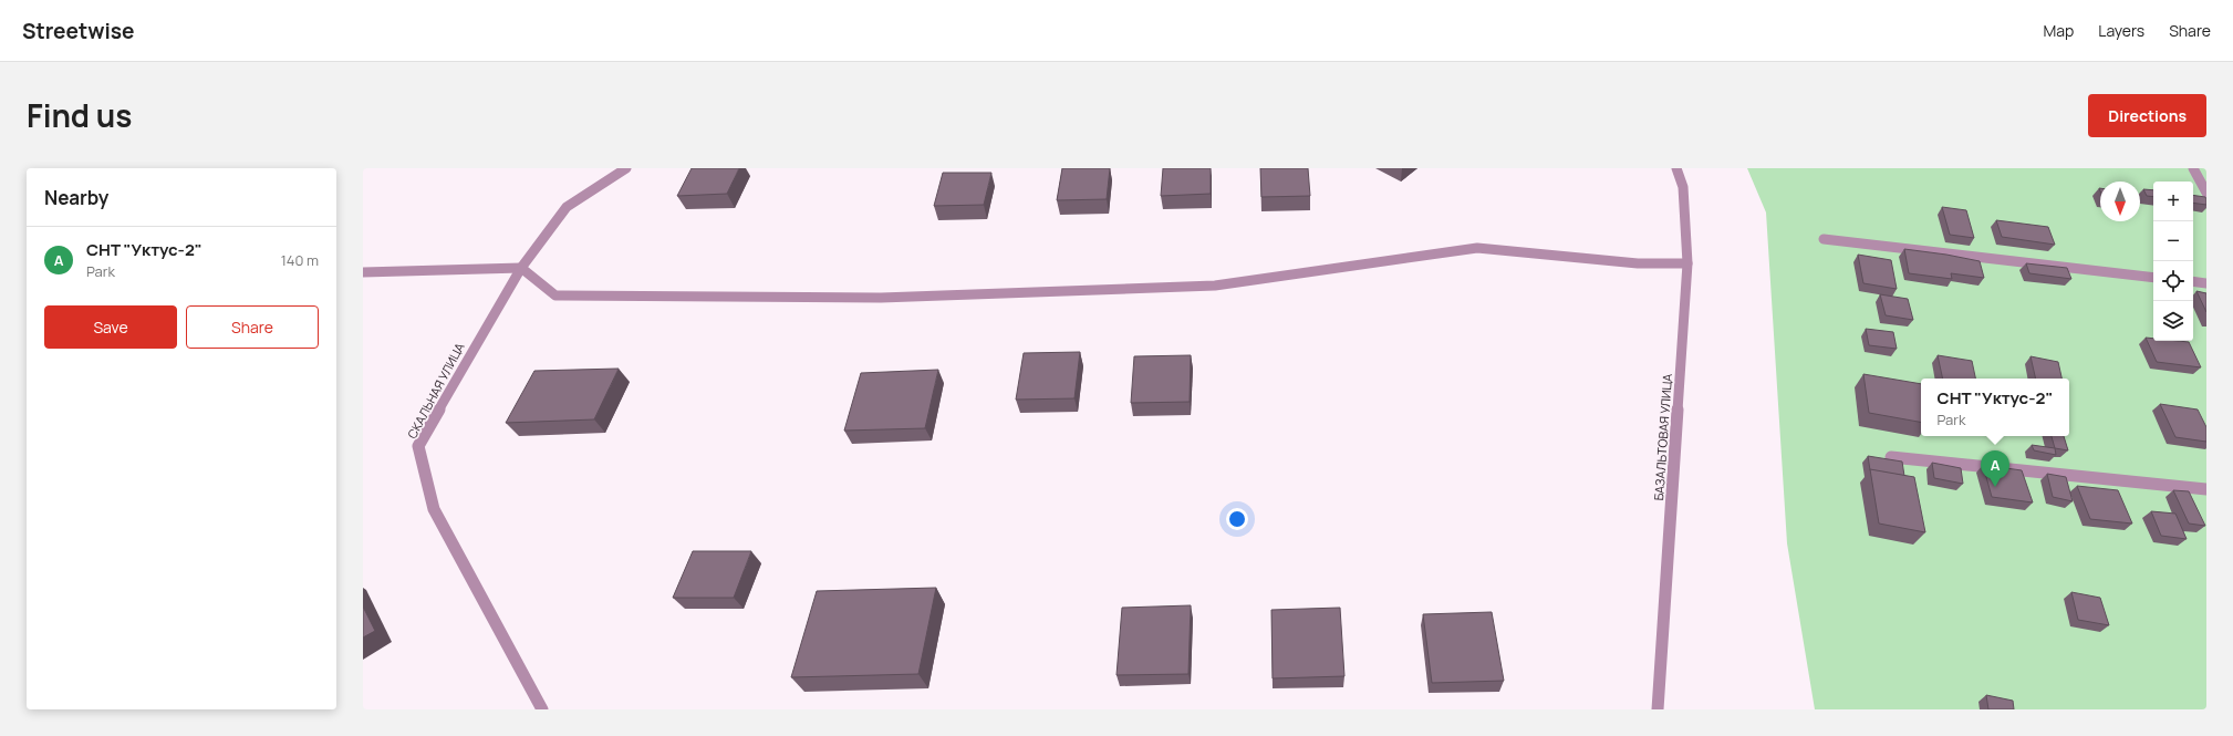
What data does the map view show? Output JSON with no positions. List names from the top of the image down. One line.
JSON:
{"streets":{"street":["СКАЛЬНАЯ УЛИЦА","БАЗАЛЬТОВАЯ УЛИЦА"]},"north":"bottom","page":{"header":"Streetwise","nav":["Map","Layers","Share"],"title":"Find us","buttons":["Directions",["Save","Share"]],"heading":"Nearby","map_buttons":["+","−"],"list":[{"mark":"A","name":"СНТ \"Уктус-2\"","note":"Park","value":"140 m"}],"popup":["СНТ \"Уктус-2\"","Park"],"pins":"A"}}
